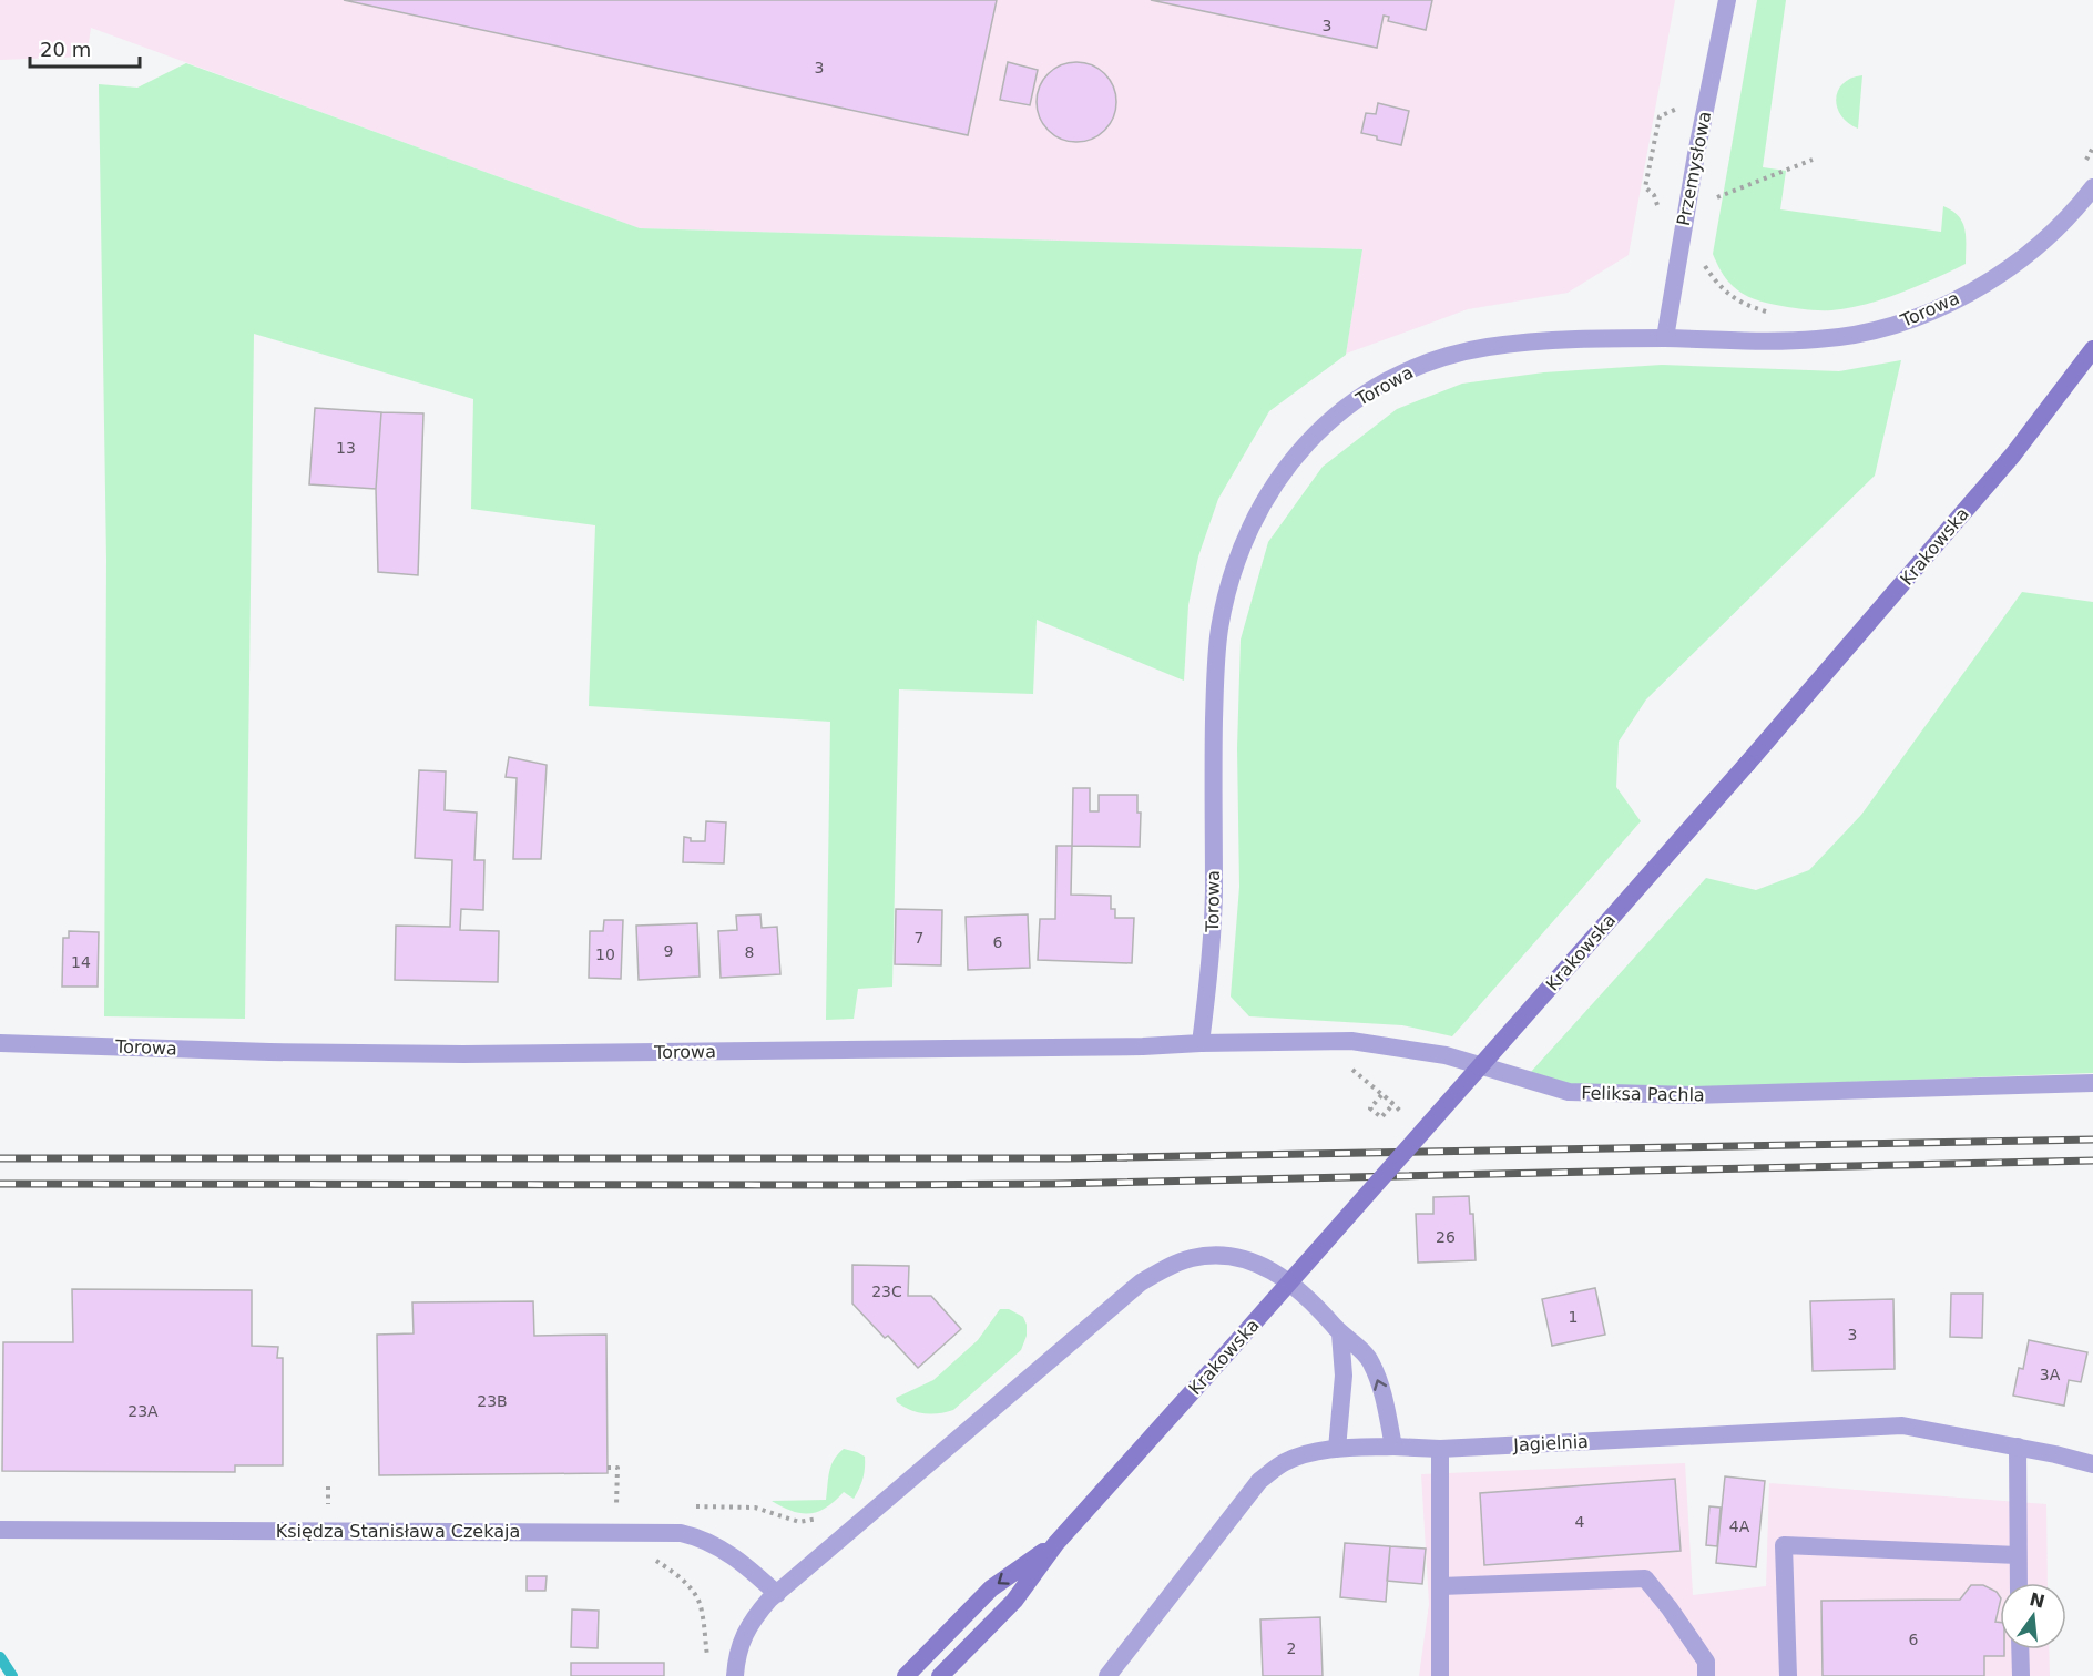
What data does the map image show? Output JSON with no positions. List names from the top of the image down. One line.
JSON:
{"streets":{"main road":["Krakowska"],"street":["Przemysłowa","Torowa","Feliksa Pachla","Jagielnia","Księdza Stanisława Czekaja"]},"crossings":[["Przemysłowa","Torowa"],["Torowa","Feliksa Pachla"]],"house_numbers":["3","3","13","7","6","9","8","10","14","26","23C","1","3","3A","23B","23A","4","4A","6","2"],"scale_bar":"20 m","north":"top"}
